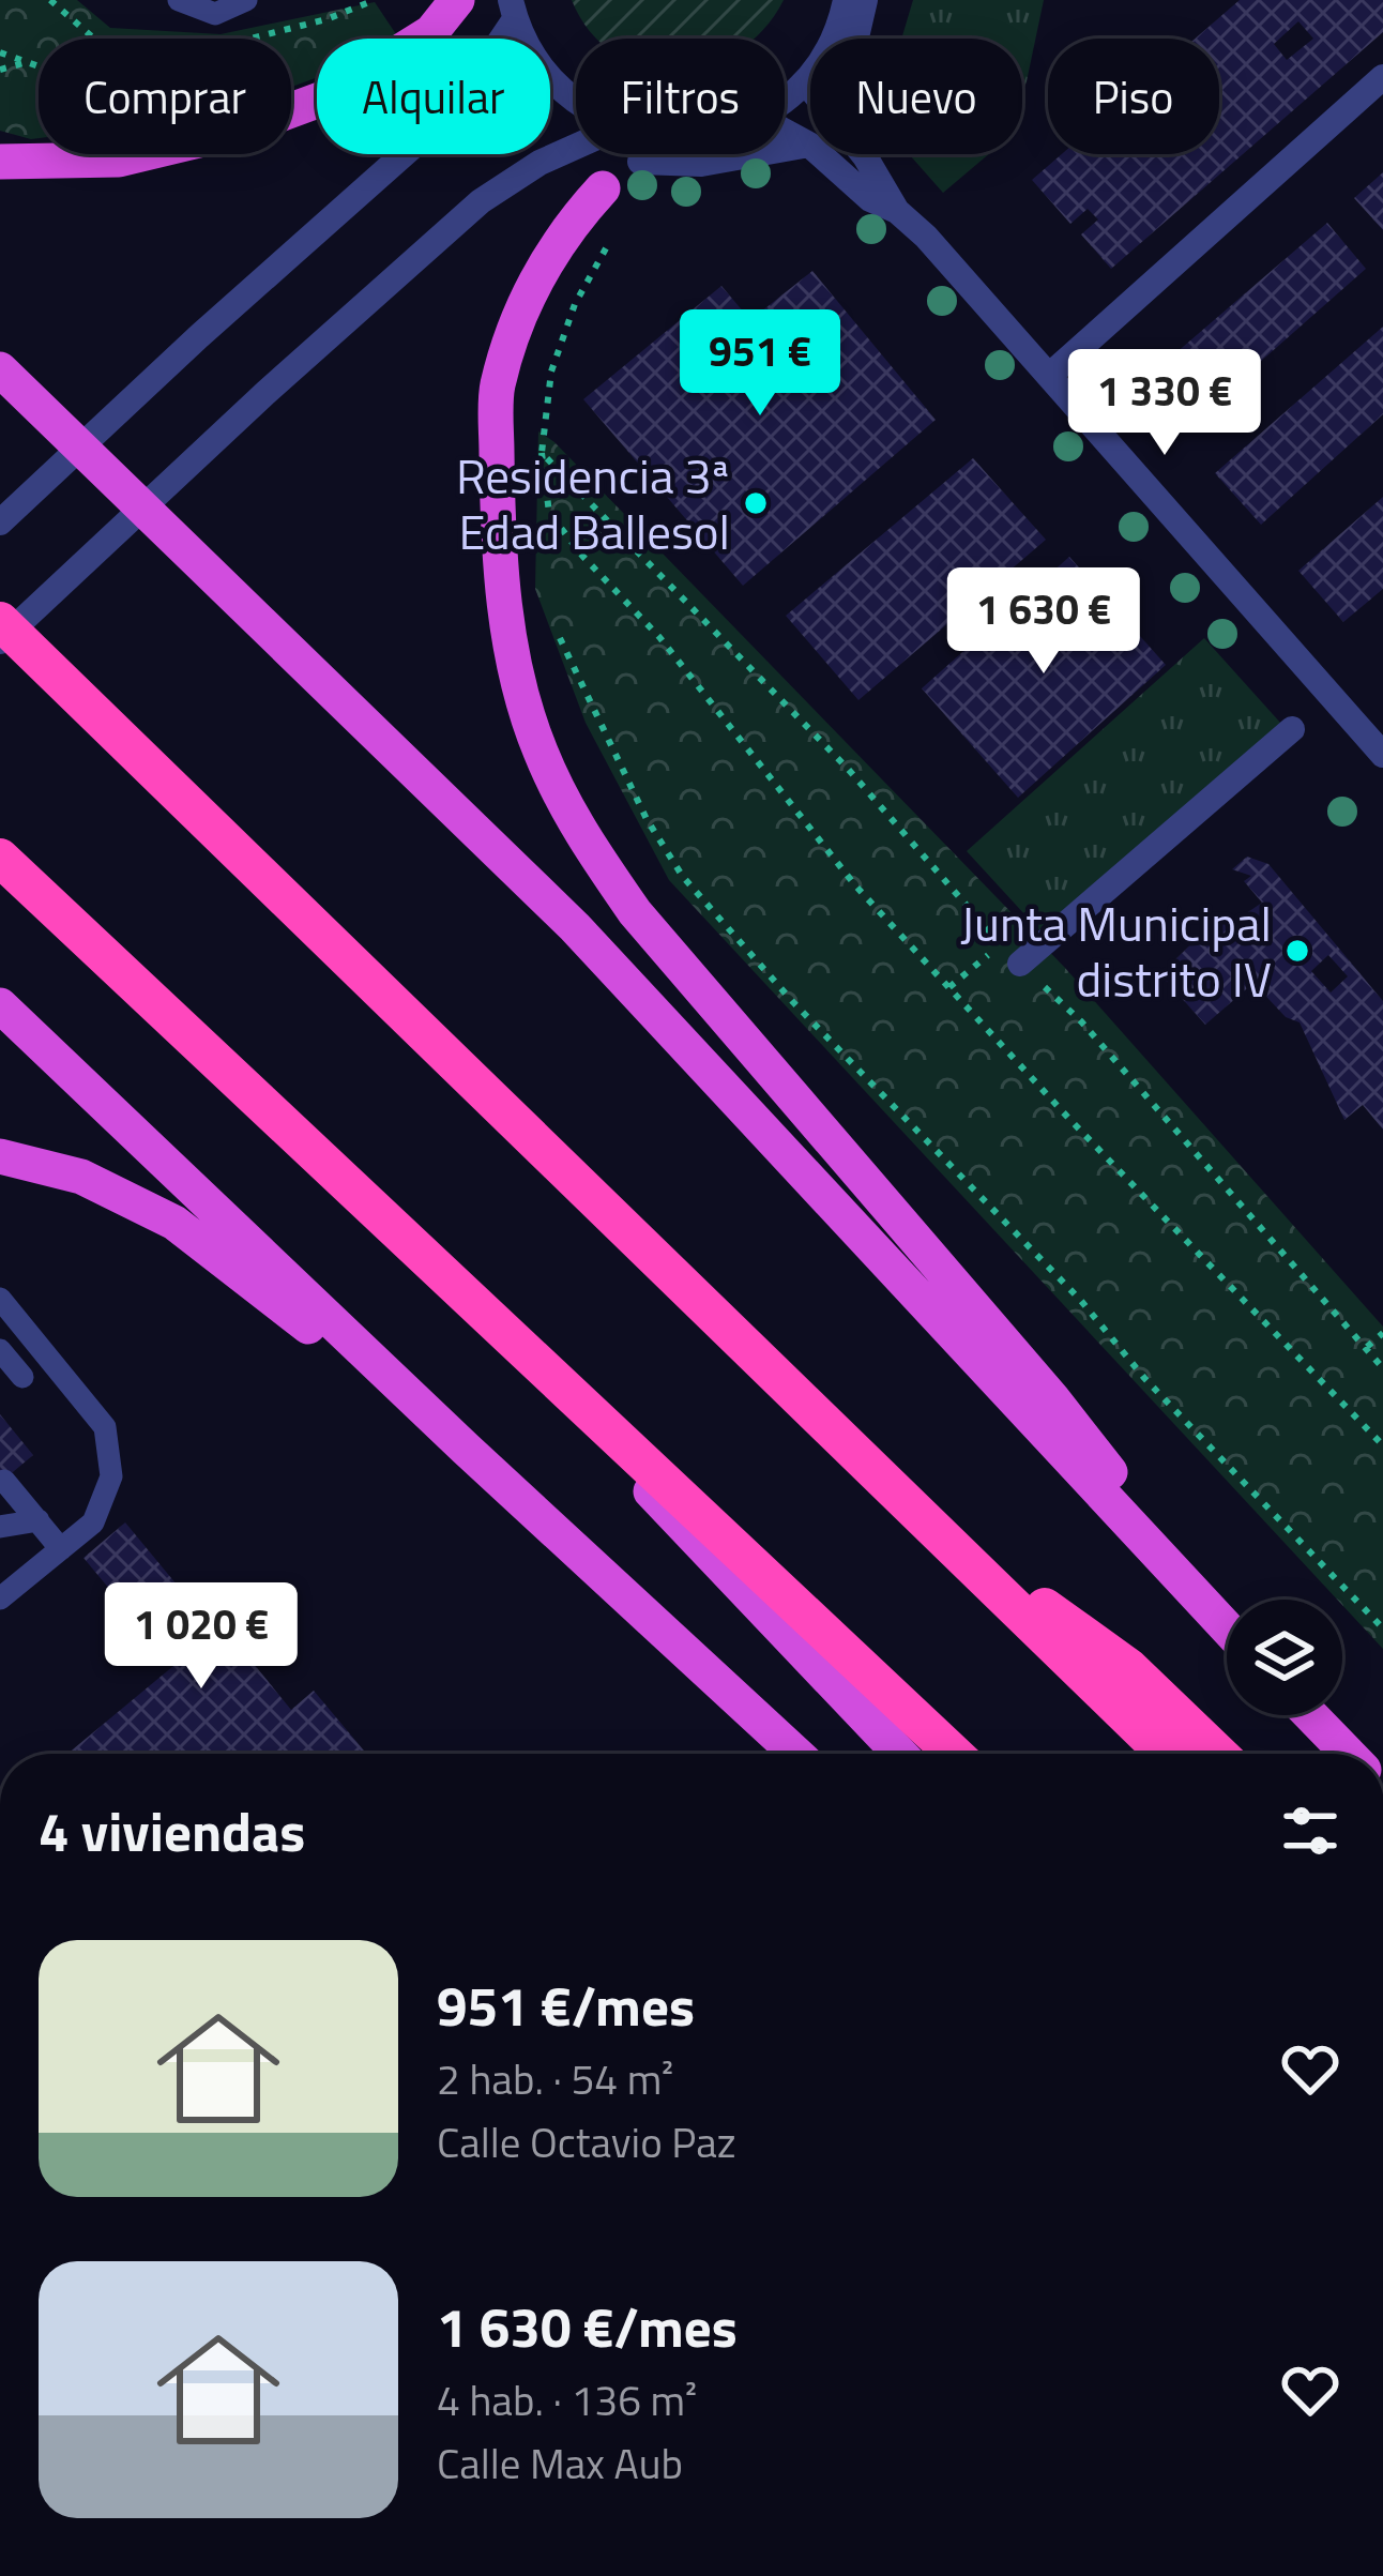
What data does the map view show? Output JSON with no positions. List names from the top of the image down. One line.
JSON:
{"places":["Residencia 3ª Edad Ballesol","Junta Municipal distrito IV"],"page":{"chip":["Comprar","Alquilar","Filtros","Nuevo","Piso"],"price":["951 €","1 330 €","1 630 €","1 020 €"],"heading":"4 viviendas","list":[{"name":"951 €/mes","note":"2 hab. · 54 m² · Calle Octavio Paz"},{"name":"1 630 €/mes","note":"4 hab. · 136 m² · Calle Max Aub"}]}}
